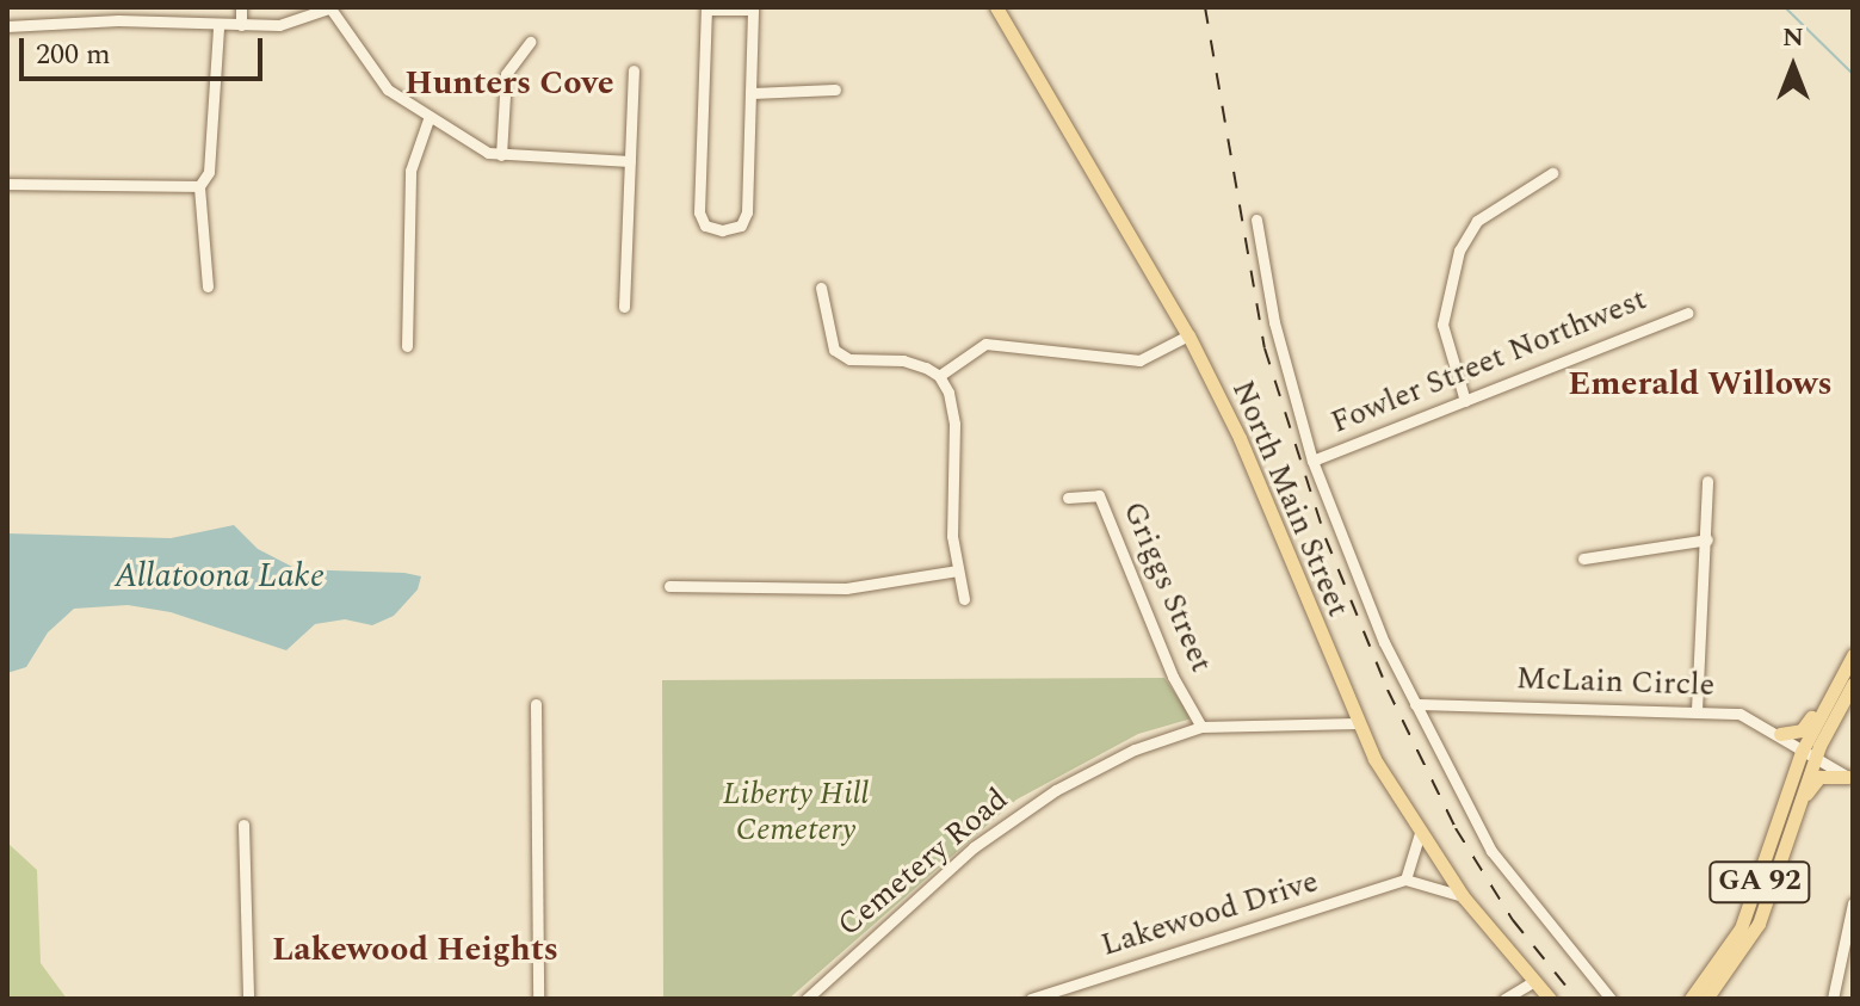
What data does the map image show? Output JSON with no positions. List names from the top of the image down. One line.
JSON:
{"streets":{"main road":["North Main Street","GA 92"],"street":["Fowler Street Northwest","Griggs Street","McLain Circle","Cemetery Road","Lakewood Drive"]},"crossings":[["North Main Street","Cemetery Road"],["Griggs Street","Cemetery Road"],["McLain Circle","GA 92"]],"districts":["Hunters Cove","Emerald Willows","Lakewood Heights"],"water":["Allatoona Lake"],"parks":["Liberty Hill Cemetery"],"scale_bar":"200 m","north":"top"}
